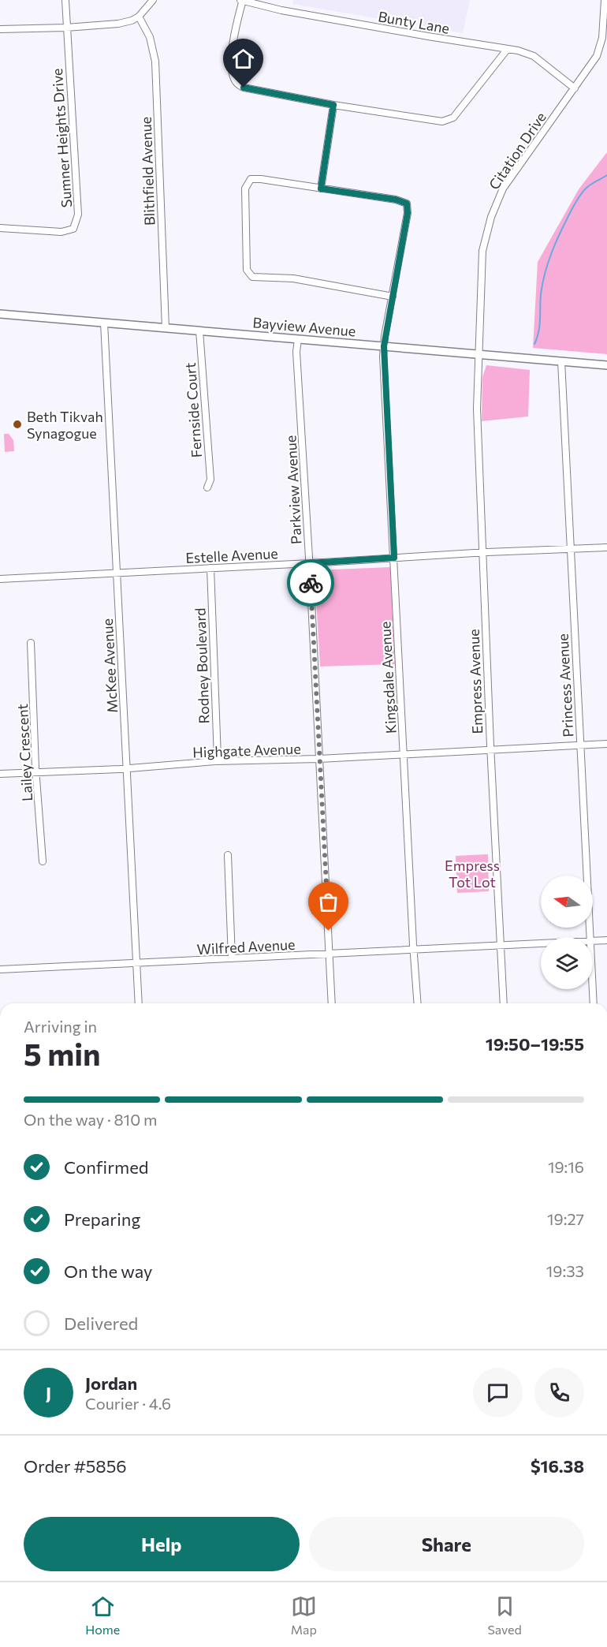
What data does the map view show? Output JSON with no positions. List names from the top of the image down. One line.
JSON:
{"streets":{"main road":["Bayview Avenue"],"street":["Bunty Lane","Sumner Heights Drive","Citation Drive","Blithfield Avenue","Fernside Court","Parkview Avenue","Estelle Avenue","McKee Avenue","Rodney Boulevard","Kingsdale Avenue","Empress Avenue","Princess Avenue","Highgate Avenue","Lailey Crescent","Wilfred Avenue"]},"crossings":[["Bunty Lane","Citation Drive"],["Citation Drive","Bayview Avenue"],["Citation Drive","Empress Avenue"],["Blithfield Avenue","Bayview Avenue"],["Bayview Avenue","Fernside Court"],["Bayview Avenue","Parkview Avenue"],["Bayview Avenue","McKee Avenue"],["Bayview Avenue","Kingsdale Avenue"],["Bayview Avenue","Empress Avenue"],["Bayview Avenue","Princess Avenue"],["Parkview Avenue","Estelle Avenue"],["Parkview Avenue","Highgate Avenue"],["Parkview Avenue","Wilfred Avenue"],["Estelle Avenue","McKee Avenue"],["Estelle Avenue","Rodney Boulevard"],["Estelle Avenue","Kingsdale Avenue"],["Estelle Avenue","Empress Avenue"],["Estelle Avenue","Princess Avenue"],["McKee Avenue","Highgate Avenue"],["McKee Avenue","Wilfred Avenue"],["Rodney Boulevard","Highgate Avenue"],["Kingsdale Avenue","Highgate Avenue"],["Kingsdale Avenue","Wilfred Avenue"],["Empress Avenue","Highgate Avenue"],["Empress Avenue","Wilfred Avenue"],["Princess Avenue","Highgate Avenue"],["Highgate Avenue","Lailey Crescent"]],"parks":["Empress Tot Lot"],"places":["Beth Tikvah Synagogue"],"north":"left","page":{"heading":["5 min","Arriving in","19:50–19:55"],"panel":["Jordan","Courier · 4.6","Order #5856","$16.38"],"bar":"On the way · 810 m","list":[["Confirmed","19:16"],["Preparing","19:27"],["On the way","19:33"],"Delivered"],"round":"J","buttons":["Help","Share"],"tabs":["Home","Map","Saved"]}}
